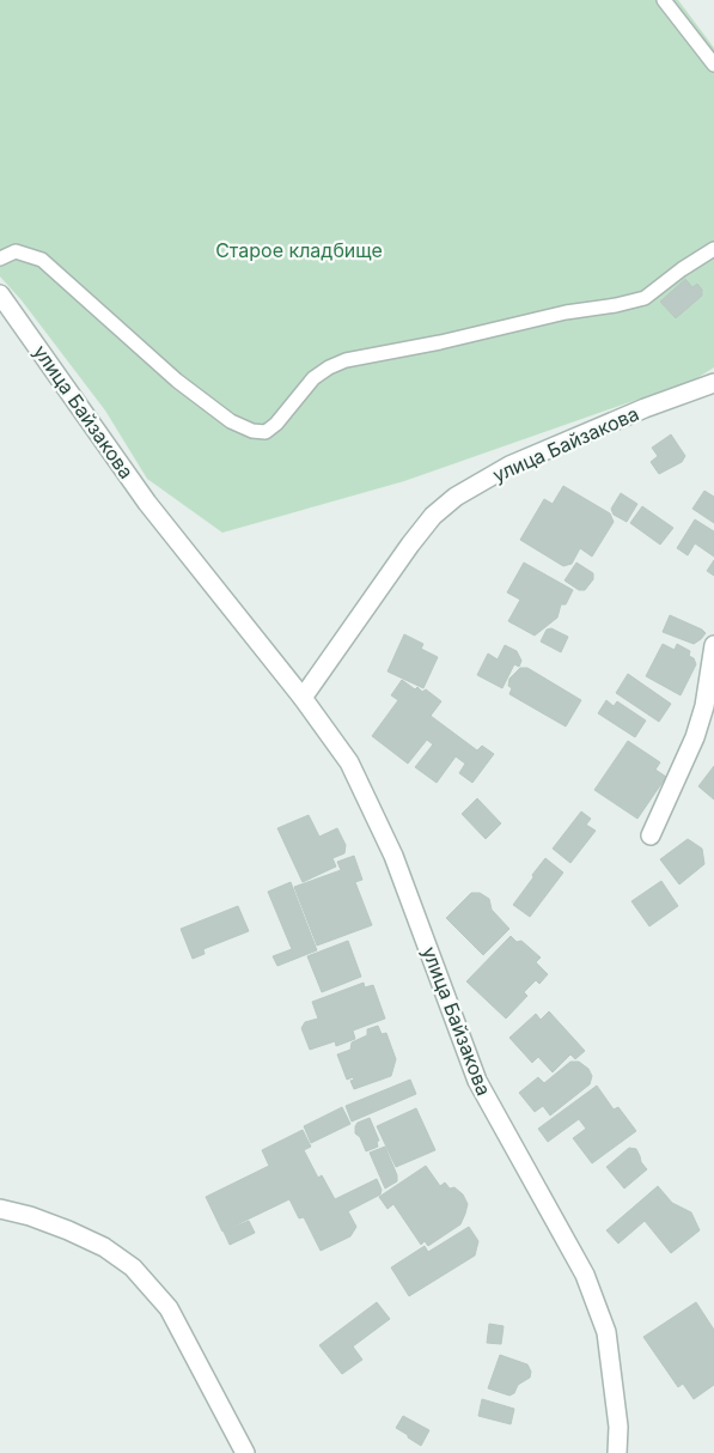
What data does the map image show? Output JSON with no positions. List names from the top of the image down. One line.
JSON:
{"streets":{"street":["улица Байзакова"]},"parks":["Старое кладбище"]}
